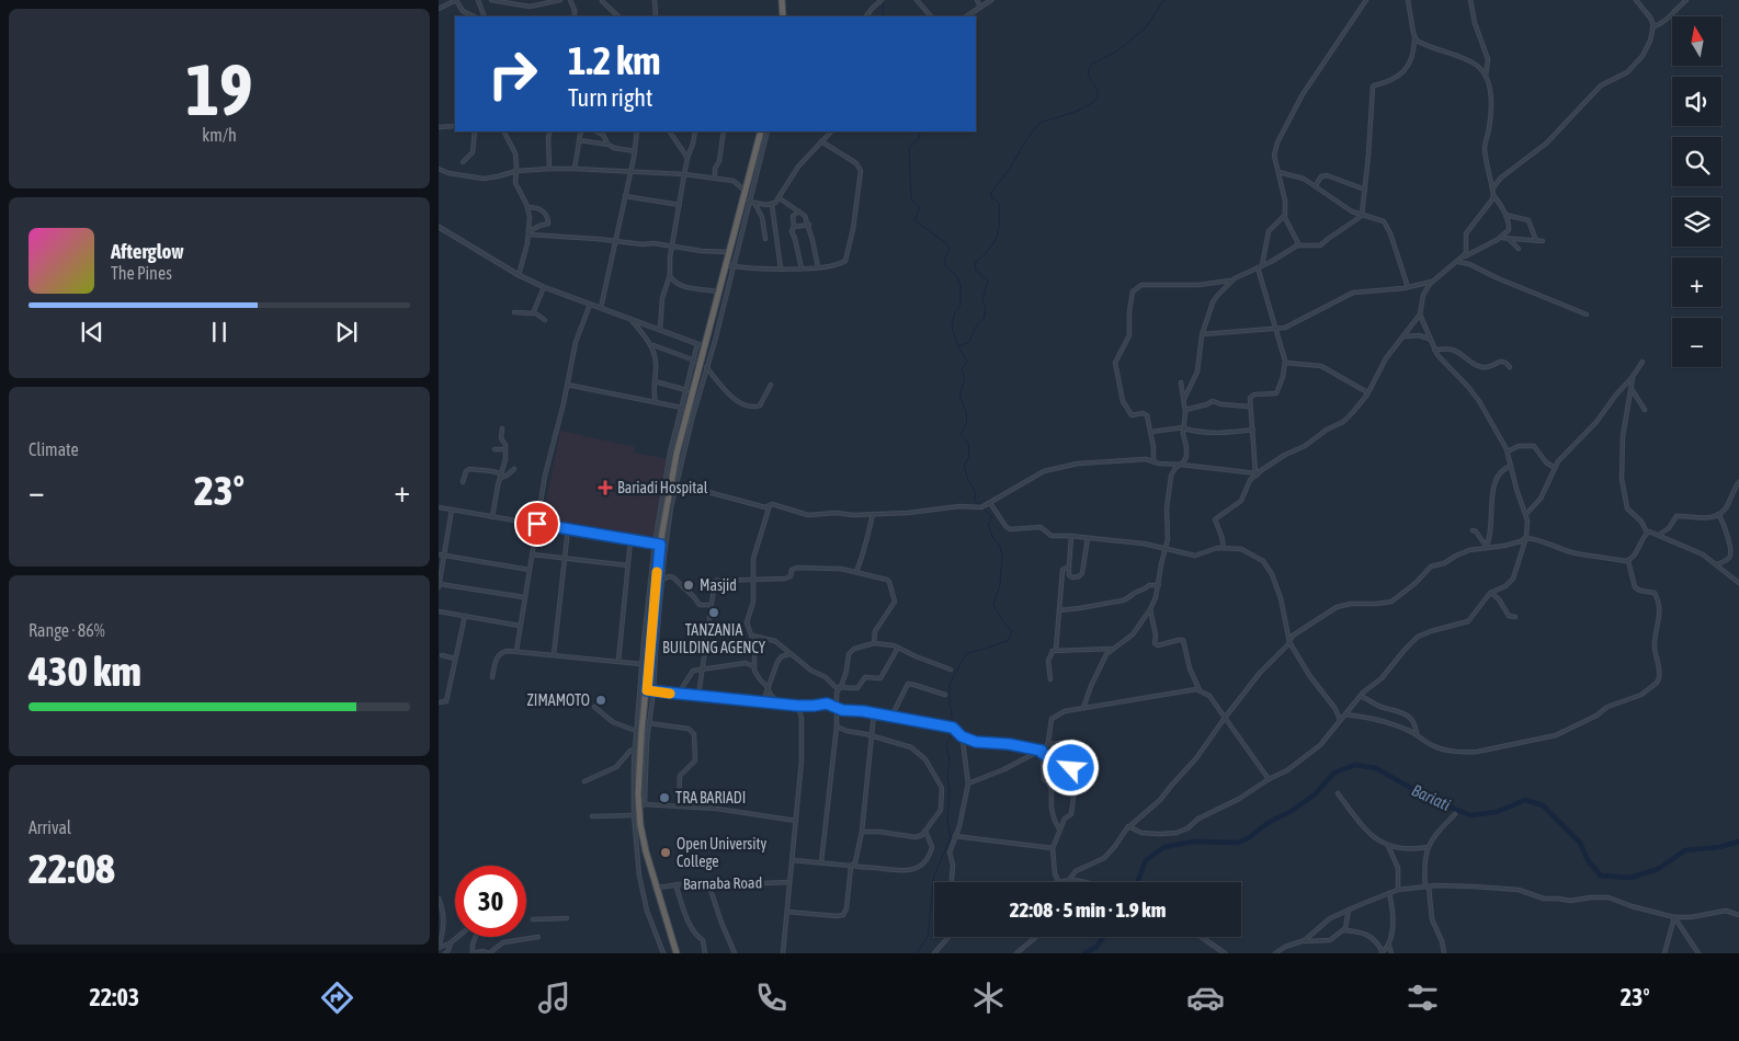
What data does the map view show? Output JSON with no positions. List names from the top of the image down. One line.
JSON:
{"streets":{"street":["Barnaba Road"]},"water":["Bariati"],"places":{"health":["Bariadi Hospital"],"other":["Masjid","TANZANIA BUILDING AGENCY","ZIMAMOTO","TRA BARIADI","Open University College"]},"north":"top","page":{"tile":[["19","km/h"],"Climate",["Range · 86%","430 km"],["Arrival","22:08"]],"map_buttons":["+","−"],"turn":["1.2 km","Turn right"],"song":["Afterglow","The Pines"],"heat":["−","23°","+"],"limit":"30","trip":"22:08 · 5 min · 1.9 km","tabs":["22:03","23°"]}}
